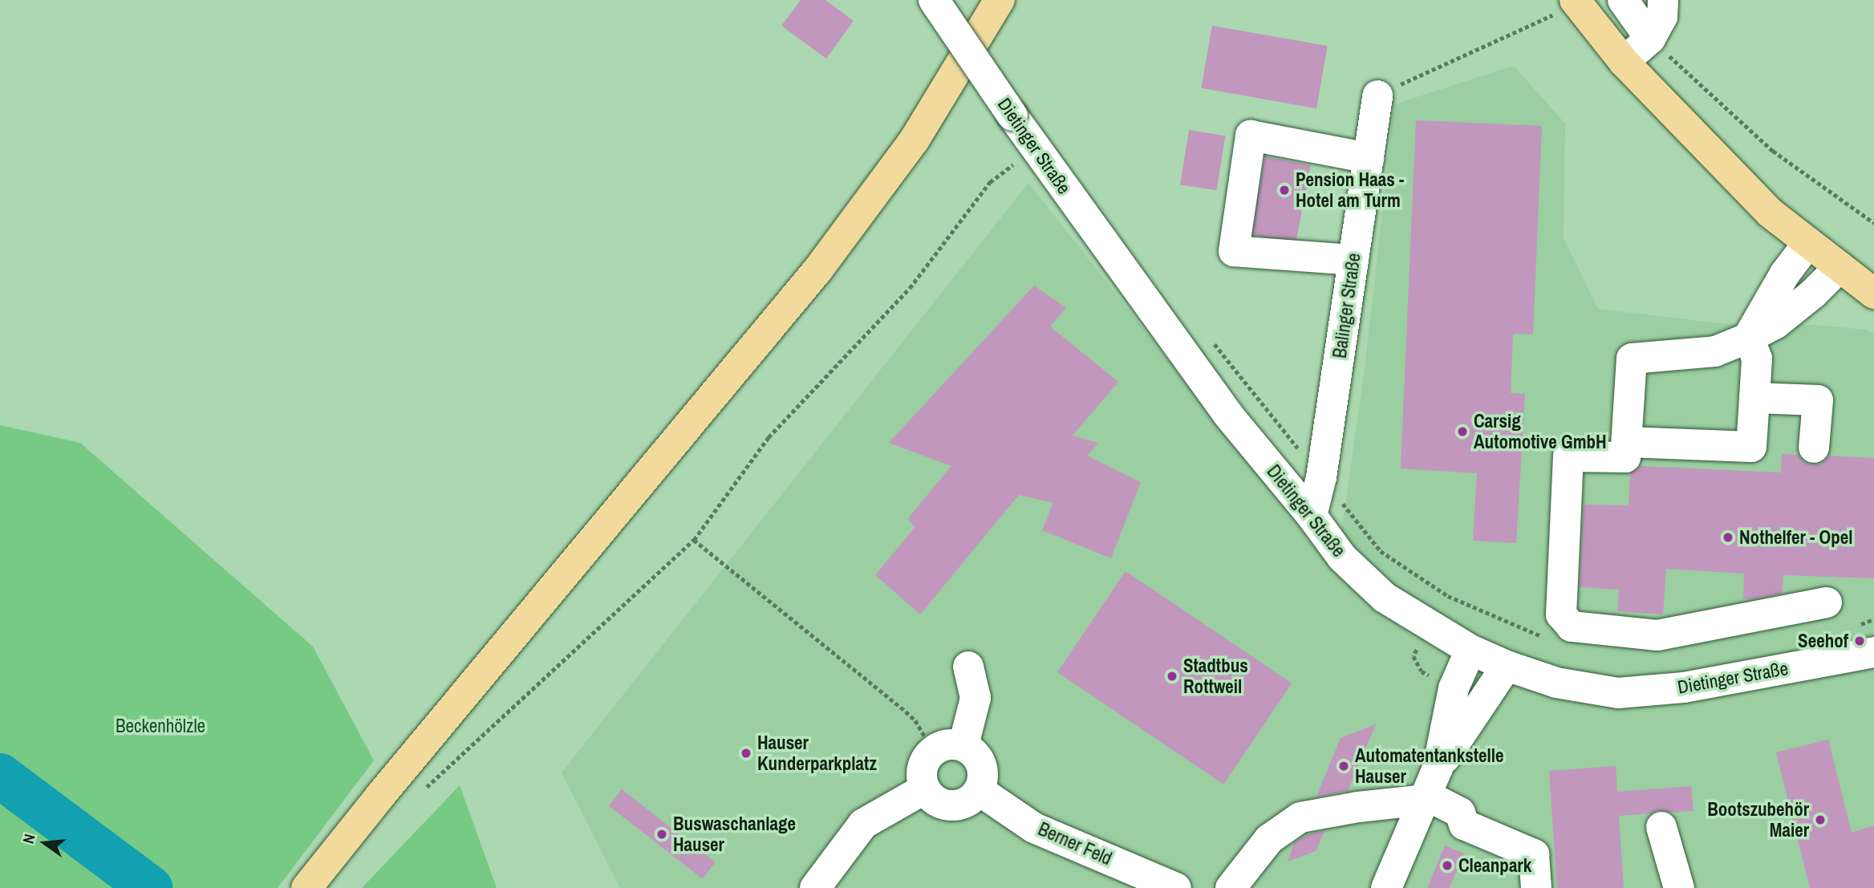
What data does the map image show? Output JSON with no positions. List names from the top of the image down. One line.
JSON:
{"streets":{"street":["Dietinger Straße","Balinger Straße","Berner Feld"]},"crossings":[["Dietinger Straße","Balinger Straße"]],"parks":["Beckenhölzle"],"places":["Pension Haas - Hotel am Turm","Carsig Automotive GmbH","Nothelfer - Opel","Seehof","Stadtbus Rottweil","Hauser Kunderparkplatz","Automatentankstelle Hauser","Bootszubehör Maier","Buswaschanlage Hauser","Cleanpark"],"north":"left"}
